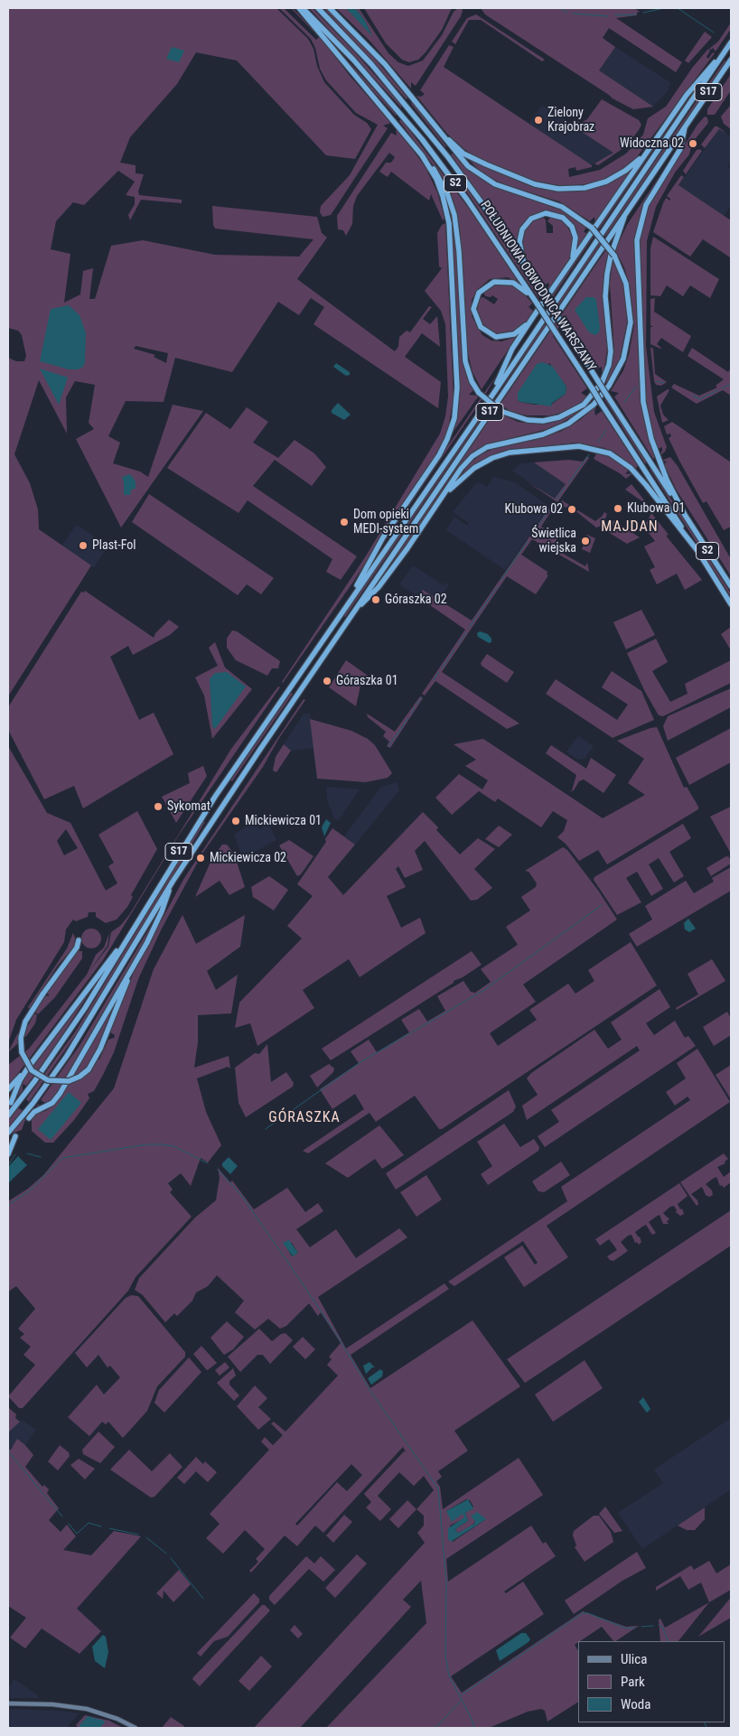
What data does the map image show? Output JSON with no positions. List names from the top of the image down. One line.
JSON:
{"streets":{"highway":["S17","S2","POŁUDNIOWA OBWODNICA WARSZAWY"]},"crossings":[["S2","POŁUDNIOWA OBWODNICA WARSZAWY"]],"districts":["MAJDAN","GÓRASZKA"],"places":["Zielony Krajobraz","Widoczna 02","Klubowa 01","Klubowa 02","Dom opieki MEDI-system","Świetlica wiejska","Plast-Fol","Góraszka 02","Góraszka 01","Sykomat","Mickiewicza 01","Mickiewicza 02"],"legend":["Ulica","Park","Woda"]}
